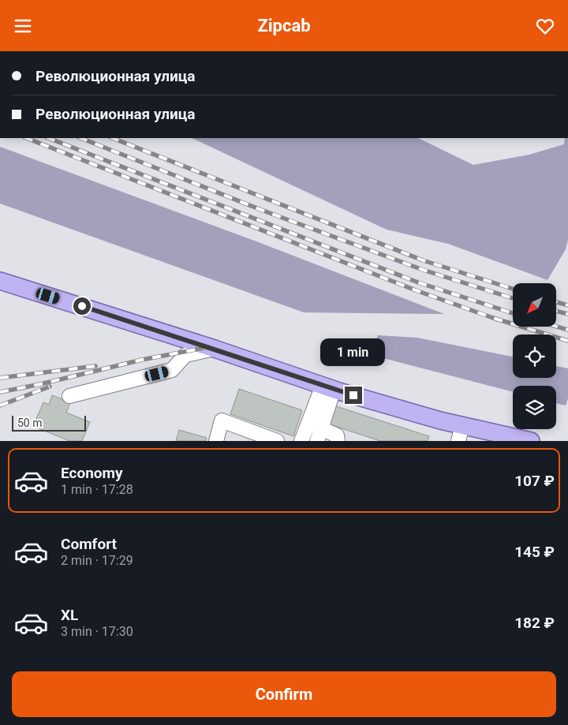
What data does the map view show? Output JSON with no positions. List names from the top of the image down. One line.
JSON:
{"scale_bar":"50 m","north":"bottom left","page":{"header":"Zipcab","banner":["Революционная улица","Революционная улица"],"bubble":"1 min","scale":"50 m","list":[{"name":"Economy","note":"1 min · 17:28","value":"107 ₽"},{"name":"Comfort","note":"2 min · 17:29","value":"145 ₽"},{"name":"XL","note":"3 min · 17:30","value":"182 ₽"}],"buttons":"Confirm"}}
